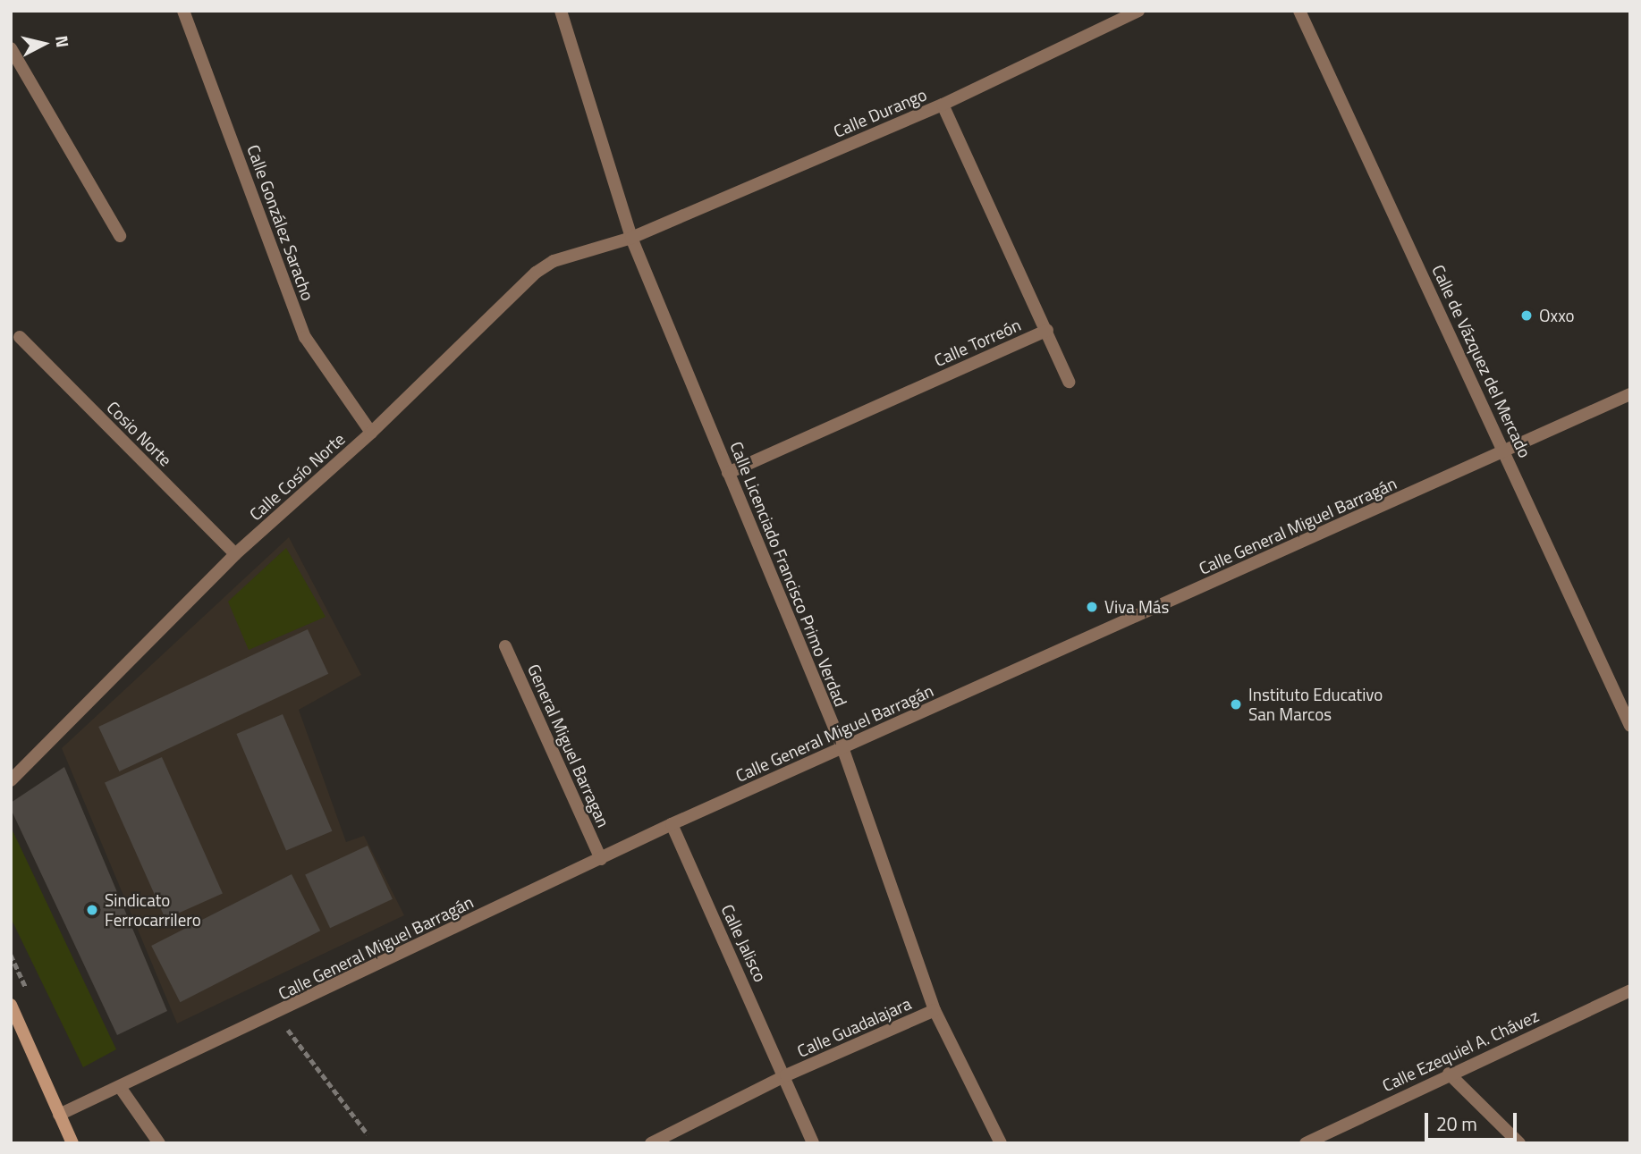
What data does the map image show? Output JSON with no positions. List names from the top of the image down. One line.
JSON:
{"streets":{"street":["Calle Durango","Calle González Saracho","Calle Torreón","Calle de Vázquez del Mercado","Cosio Norte","Calle Cosío Norte","Calle General Miguel Barragán","Calle Licenciado Francisco Primo Verdad","General Miguel Barragan","Calle Jalisco","Calle Guadalajara","Calle Ezequiel A. Chávez"]},"crossings":[["Calle Durango","Calle Torreón"],["Calle Durango","Calle Cosío Norte"],["Calle Durango","Calle Licenciado Francisco Primo Verdad"],["Calle González Saracho","Calle Cosío Norte"],["Calle Torreón","Calle Licenciado Francisco Primo Verdad"],["Calle de Vázquez del Mercado","Calle General Miguel Barragán"],["Cosio Norte","Calle Cosío Norte"],["Calle Cosío Norte","Calle Licenciado Francisco Primo Verdad"],["Calle General Miguel Barragán","Calle Licenciado Francisco Primo Verdad"],["Calle General Miguel Barragán","General Miguel Barragan"],["Calle General Miguel Barragán","Calle Jalisco"],["Calle Licenciado Francisco Primo Verdad","Calle Guadalajara"],["Calle Jalisco","Calle Guadalajara"]],"places":["Oxxo","Viva Más","Instituto Educativo San Marcos","Sindicato Ferrocarrilero"],"scale_bar":"20 m","north":"right"}
